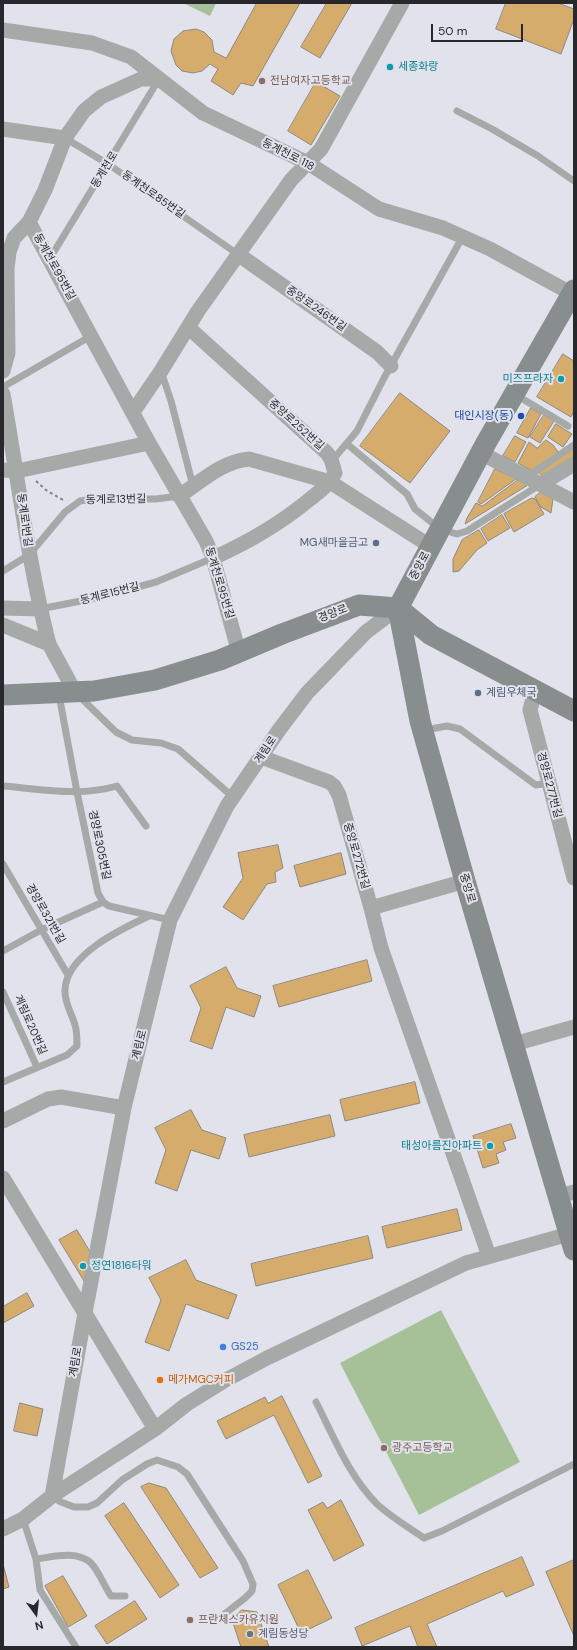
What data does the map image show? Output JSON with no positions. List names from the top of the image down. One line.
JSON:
{"streets":{"main road":["중앙로","경양로"],"street":["동계천로 118","동계천로95번길","중앙로246번길","중앙로252번길","동계로1번길","동계로15번길","계림로","경양로277번길","중앙로272번길"],"lane":["동계천로","동계천로85번길","동계로13번길","경양로305번길","경양로321번길","계림로20번길"]},"crossings":[["동계천로 118","동계천로"],["동계천로 118","동계천로95번길"],["동계천로 118","중앙로"],["동계천로","동계천로85번길"],["동계천로","동계천로95번길"],["동계천로85번길","동계천로95번길"],["동계천로85번길","중앙로246번길"],["동계천로95번길","동계로13번길"],["동계천로95번길","동계로15번길"],["동계천로95번길","경양로"],["동계로13번길","동계로1번길"],["동계로1번길","동계로15번길"],["동계로1번길","경양로"],["동계로1번길","경양로305번길"],["중앙로","경양로"],["중앙로","계림로"],["경양로","계림로"],["경양로","경양로305번길"],["계림로","중앙로272번길"],["경양로321번길","계림로20번길"]],"places":["세종화랑","전남여자고등학교","미즈프라자","대인시장(동)","MG새마을금고","계림우체국","태성아름진아파트","정연1816타워","GS25","메가MGC커피","광주고등학교","프란체스카유치원","계림동성당"],"scale_bar":"50 m","north":"bottom"}
